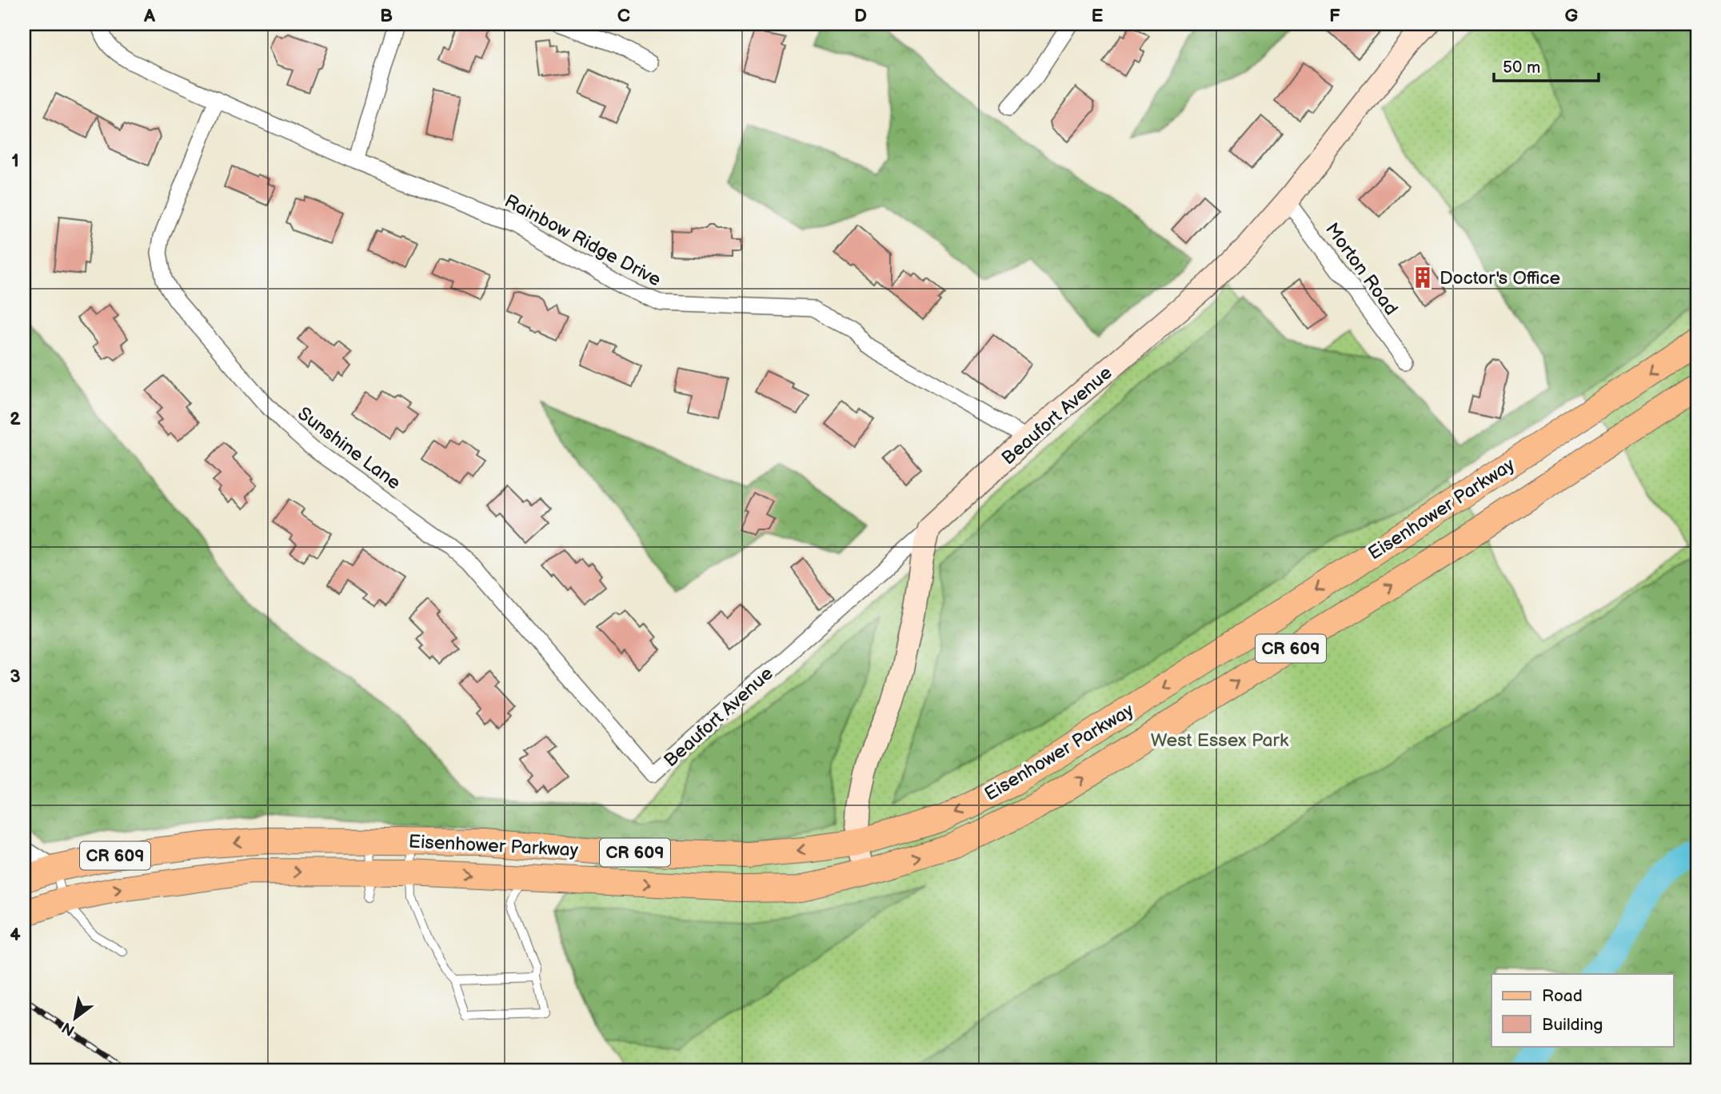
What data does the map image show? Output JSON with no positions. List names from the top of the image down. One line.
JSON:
{"streets":{"main road":["Eisenhower Parkway","CR 609"],"street":["Rainbow Ridge Drive","Morton Road","Beaufort Avenue","Sunshine Lane"]},"crossings":[["Rainbow Ridge Drive","Beaufort Avenue"],["Rainbow Ridge Drive","Sunshine Lane"],["Morton Road","Beaufort Avenue"],["Beaufort Avenue","Sunshine Lane"]],"parks":["West Essex Park"],"places":{"building":["Doctor's Office"]},"legend":["Road","Building"],"scale_bar":"50 m","north":"bottom left","grid":{"columns":["A","B","C","D","E","F","G"],"rows":["1","2","3","4"]}}
